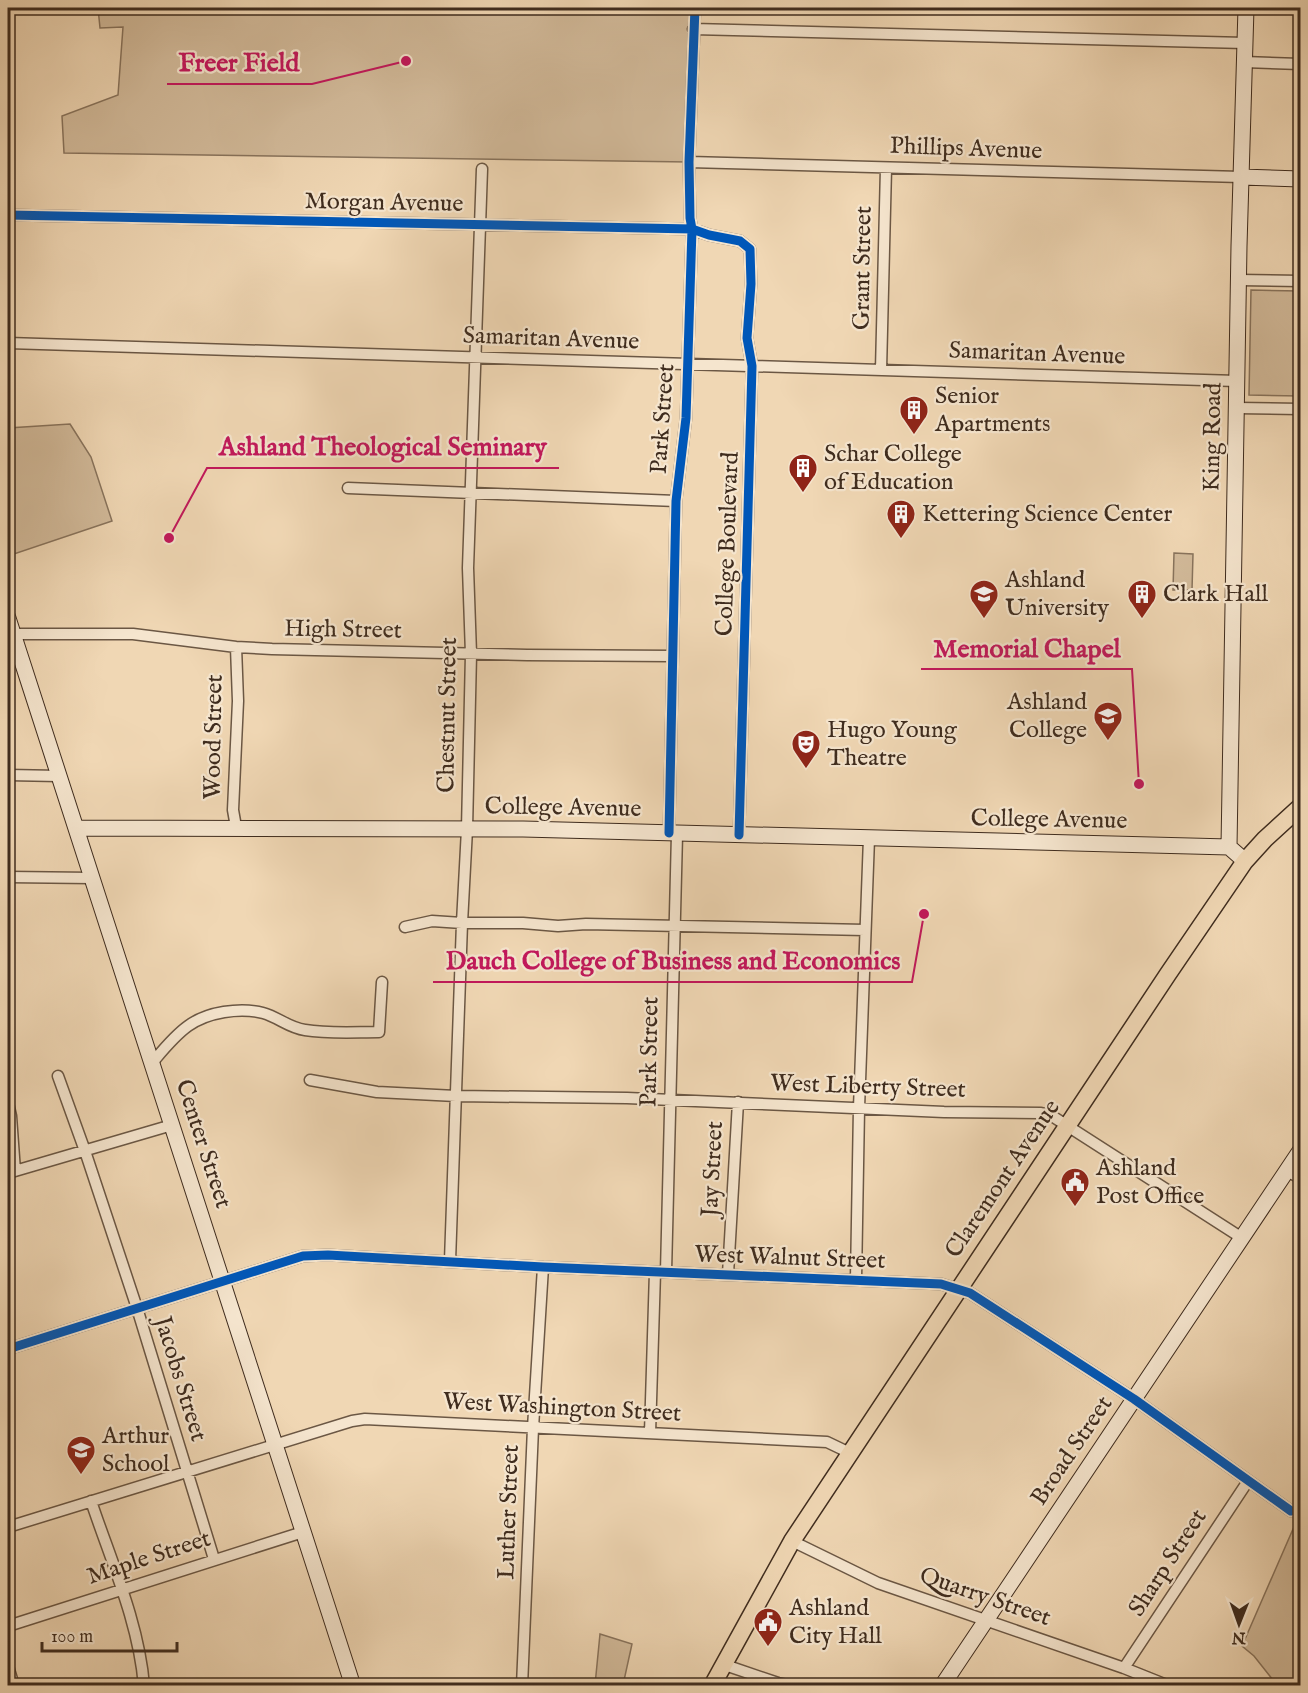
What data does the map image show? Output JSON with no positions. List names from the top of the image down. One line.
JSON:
{"streets":{"main road":["Claremont Avenue"],"street":["Phillips Avenue","Morgan Avenue","Grant Street","Samaritan Avenue","Park Street","King Road","College Boulevard","High Street","Chestnut Street","Wood Street","College Avenue","West Liberty Street","Center Street","Jay Street","West Walnut Street","Jacobs Street","West Washington Street","Broad Street","Luther Street","Maple Street","Sharp Street","Quarry Street"]},"crossings":[["Phillips Avenue","Grant Street"],["Phillips Avenue","Park Street"],["Phillips Avenue","King Road"],["Morgan Avenue","Park Street"],["Morgan Avenue","College Boulevard"],["Morgan Avenue","Chestnut Street"],["Grant Street","Samaritan Avenue"],["Samaritan Avenue","Park Street"],["Samaritan Avenue","King Road"],["Samaritan Avenue","College Boulevard"],["Samaritan Avenue","Chestnut Street"],["Park Street","High Street"],["Park Street","College Avenue"],["Park Street","West Liberty Street"],["Park Street","West Walnut Street"],["Park Street","West Washington Street"],["King Road","College Avenue"],["College Boulevard","College Avenue"],["High Street","Chestnut Street"],["High Street","Wood Street"],["High Street","Center Street"],["Chestnut Street","College Avenue"],["Chestnut Street","West Liberty Street"],["Chestnut Street","West Walnut Street"],["Wood Street","College Avenue"],["College Avenue","Center Street"],["West Liberty Street","Jay Street"],["West Liberty Street","Claremont Avenue"],["West Liberty Street","Broad Street"],["Center Street","West Walnut Street"],["Center Street","West Washington Street"],["Center Street","Maple Street"],["Jay Street","West Walnut Street"],["Claremont Avenue","West Walnut Street"],["Claremont Avenue","West Washington Street"],["Claremont Avenue","Quarry Street"],["West Walnut Street","Jacobs Street"],["West Walnut Street","Broad Street"],["West Walnut Street","Luther Street"],["West Walnut Street","Sharp Street"],["Jacobs Street","West Washington Street"],["Jacobs Street","Maple Street"],["West Washington Street","Luther Street"],["Broad Street","Quarry Street"],["Sharp Street","Quarry Street"]],"places":{"other":["Freer Field","Ashland Theological Seminary","Memorial Chapel","Dauch College of Business and Economics"],"building":["Senior Apartments","Schar College of Education","Kettering Science Center","Clark Hall"],"school or university":["Ashland University","Ashland College","Arthur School"],"theatre":["Hugo Young Theatre"],"public building":["Ashland Post Office","Ashland City Hall"]},"scale_bar":"100 m","north":"bottom"}
